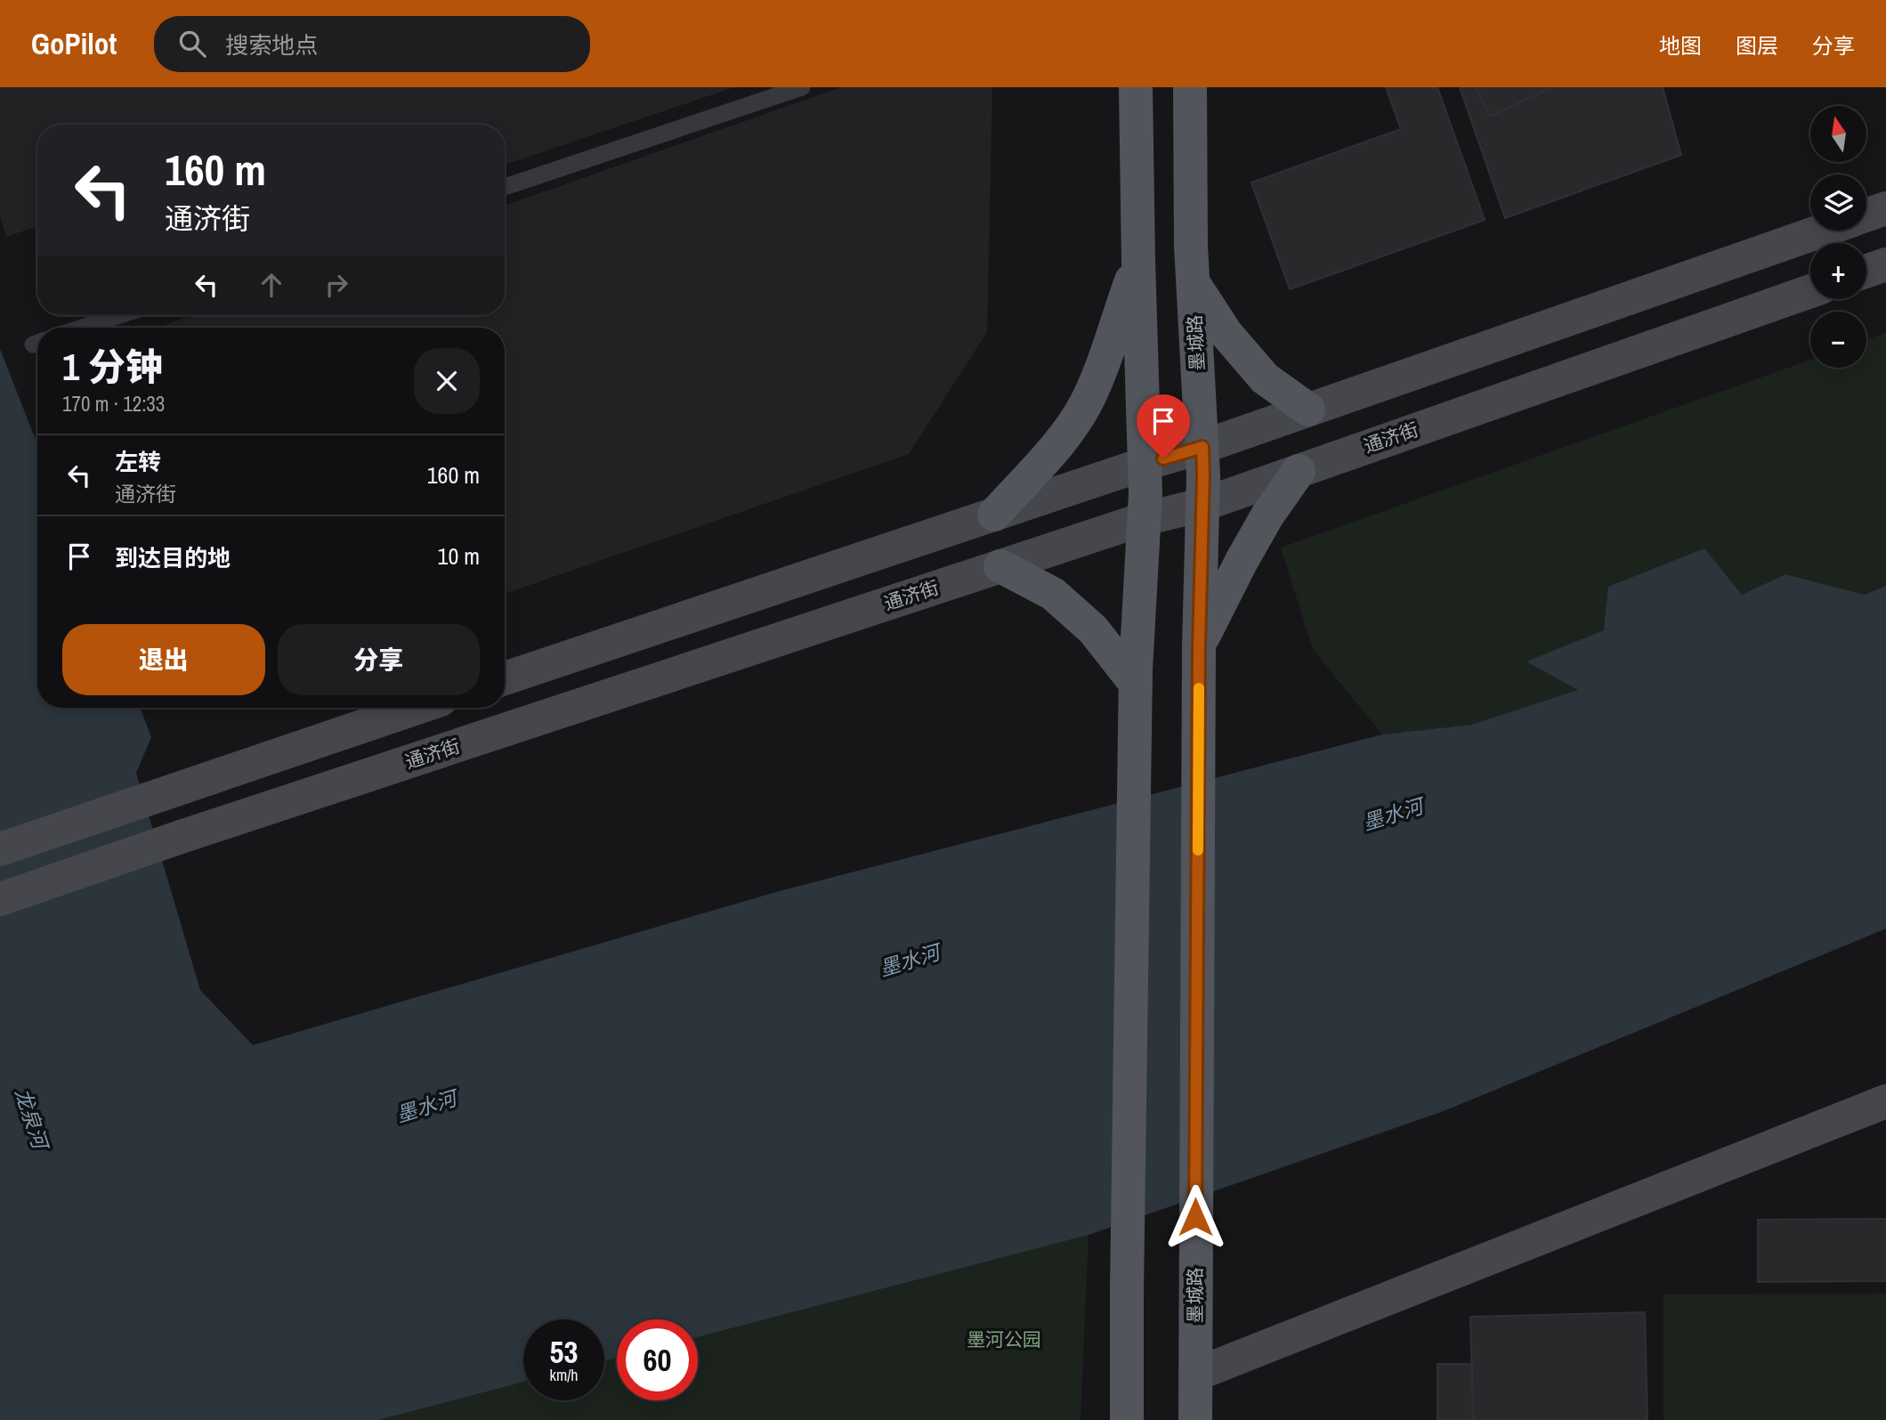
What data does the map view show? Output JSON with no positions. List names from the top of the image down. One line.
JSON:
{"streets":{"main road":["墨城路"],"street":["通济街"]},"crossings":[["墨城路","通济街"]],"water":["墨水河","龙泉河"],"parks":["墨河公园"],"north":"top","page":{"header":"GoPilot","search":"搜索地点","nav":["地图","图层","分享"],"map_buttons":["+","−"],"turn":["160 m","通济街"],"heading":["1 分钟","170 m · 12:33"],"list":[{"name":"左转","note":"通济街","value":"160 m"},{"name":"到达目的地","value":"10 m"}],"buttons":["退出","分享"],"speed":"53 km/h","limit":"60"}}
